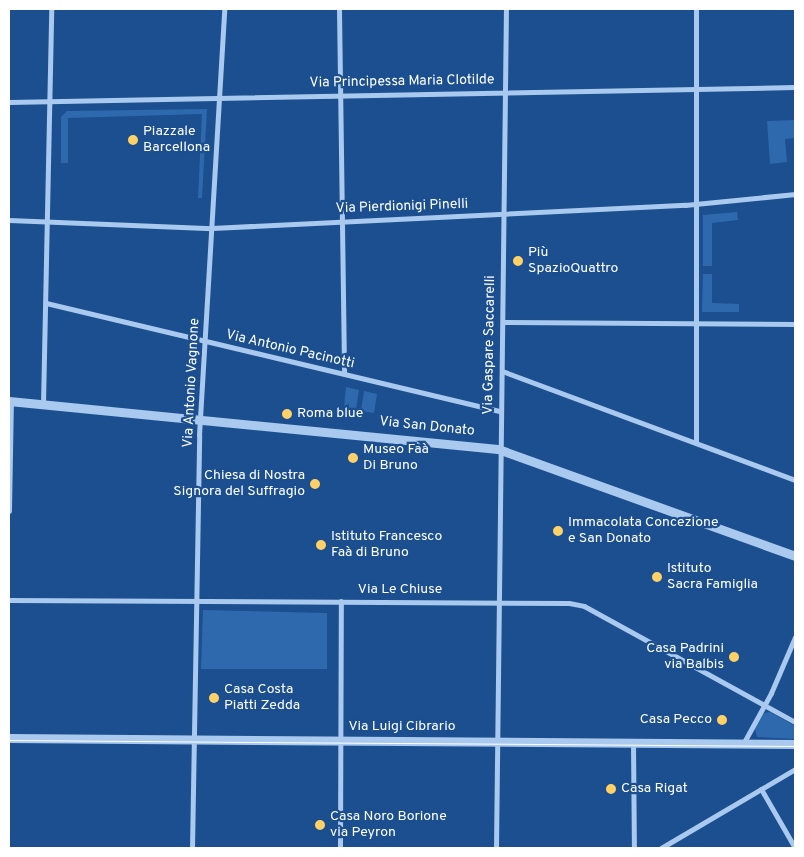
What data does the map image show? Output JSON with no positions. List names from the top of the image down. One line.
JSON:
{"streets":{"street":["Via Principessa Maria Clotilde","Via Pierdionigi Pinelli","Via Gaspare Saccarelli","Via Antonio Pacinotti","Via Antonio Vagnone","Via San Donato","Via Le Chiuse","Via Luigi Cibrario"]},"crossings":[["Via Principessa Maria Clotilde","Via Gaspare Saccarelli"],["Via Principessa Maria Clotilde","Via Antonio Vagnone"],["Via Pierdionigi Pinelli","Via Gaspare Saccarelli"],["Via Pierdionigi Pinelli","Via Antonio Vagnone"],["Via Gaspare Saccarelli","Via Antonio Pacinotti"],["Via Gaspare Saccarelli","Via San Donato"],["Via Gaspare Saccarelli","Via Le Chiuse"],["Via Gaspare Saccarelli","Via Luigi Cibrario"],["Via Antonio Pacinotti","Via Antonio Vagnone"],["Via Antonio Vagnone","Via San Donato"],["Via Antonio Vagnone","Via Le Chiuse"],["Via Antonio Vagnone","Via Luigi Cibrario"]],"places":["Piazzale Barcellona","Più SpazioQuattro","Roma blue","Museo Faà Di Bruno","Chiesa di Nostra Signora del Suffragio","Immacolata Concezione e San Donato","Istituto Francesco Faà di Bruno","Istituto Sacra Famiglia","Casa Padrini via Balbis","Casa Costa Piatti Zedda","Casa Pecco","Casa Rigat","Casa Noro Borione via Peyron"]}
